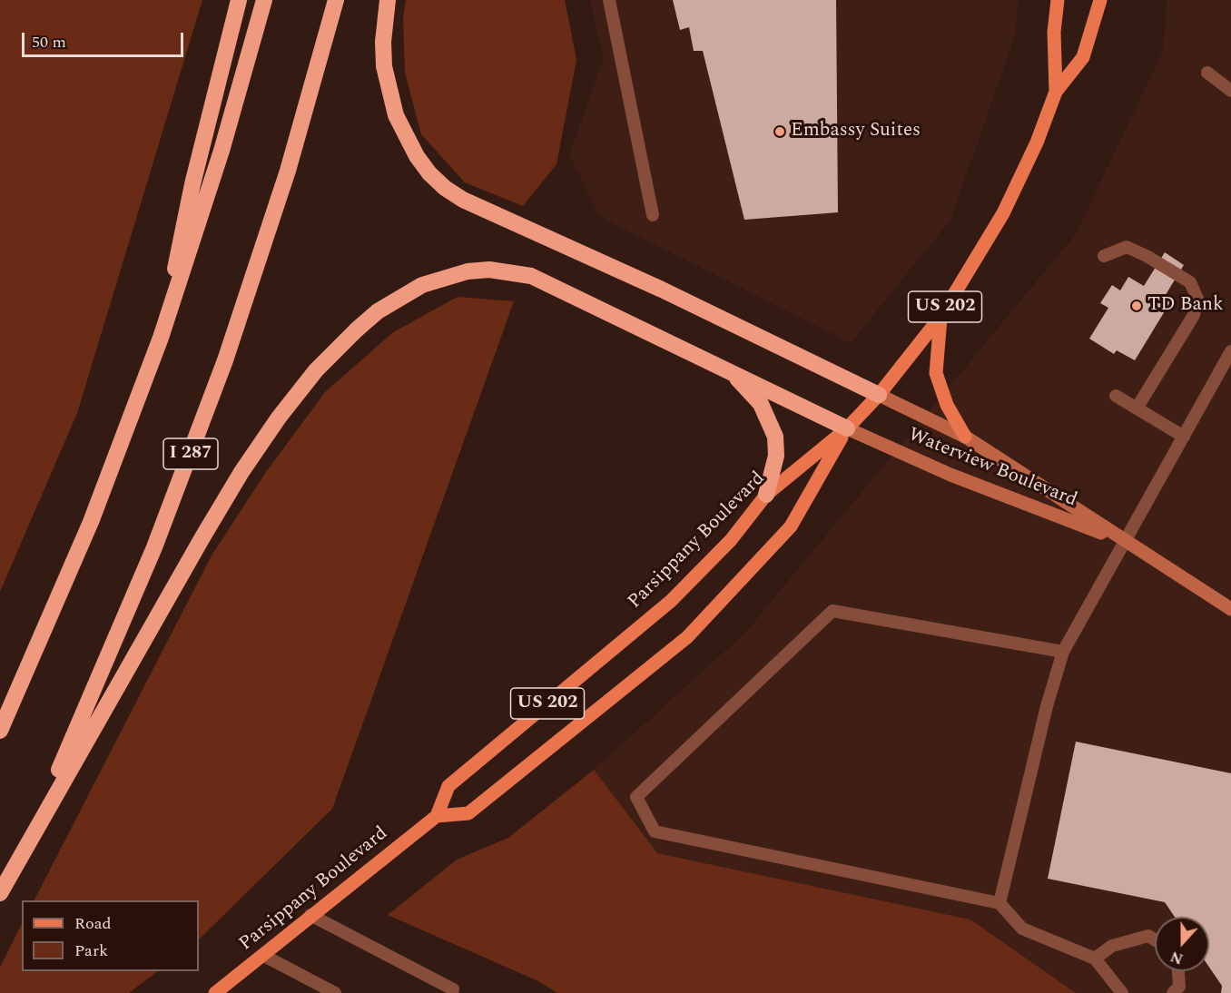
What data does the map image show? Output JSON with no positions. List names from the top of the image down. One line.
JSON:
{"streets":{"highway":["I 287"],"main road":["US 202","Parsippany Boulevard"],"street":["Waterview Boulevard"]},"crossings":[["Waterview Boulevard","Parsippany Boulevard"]],"places":["Embassy Suites","TD Bank"],"legend":["Road","Park"],"scale_bar":"50 m","north":"bottom"}
